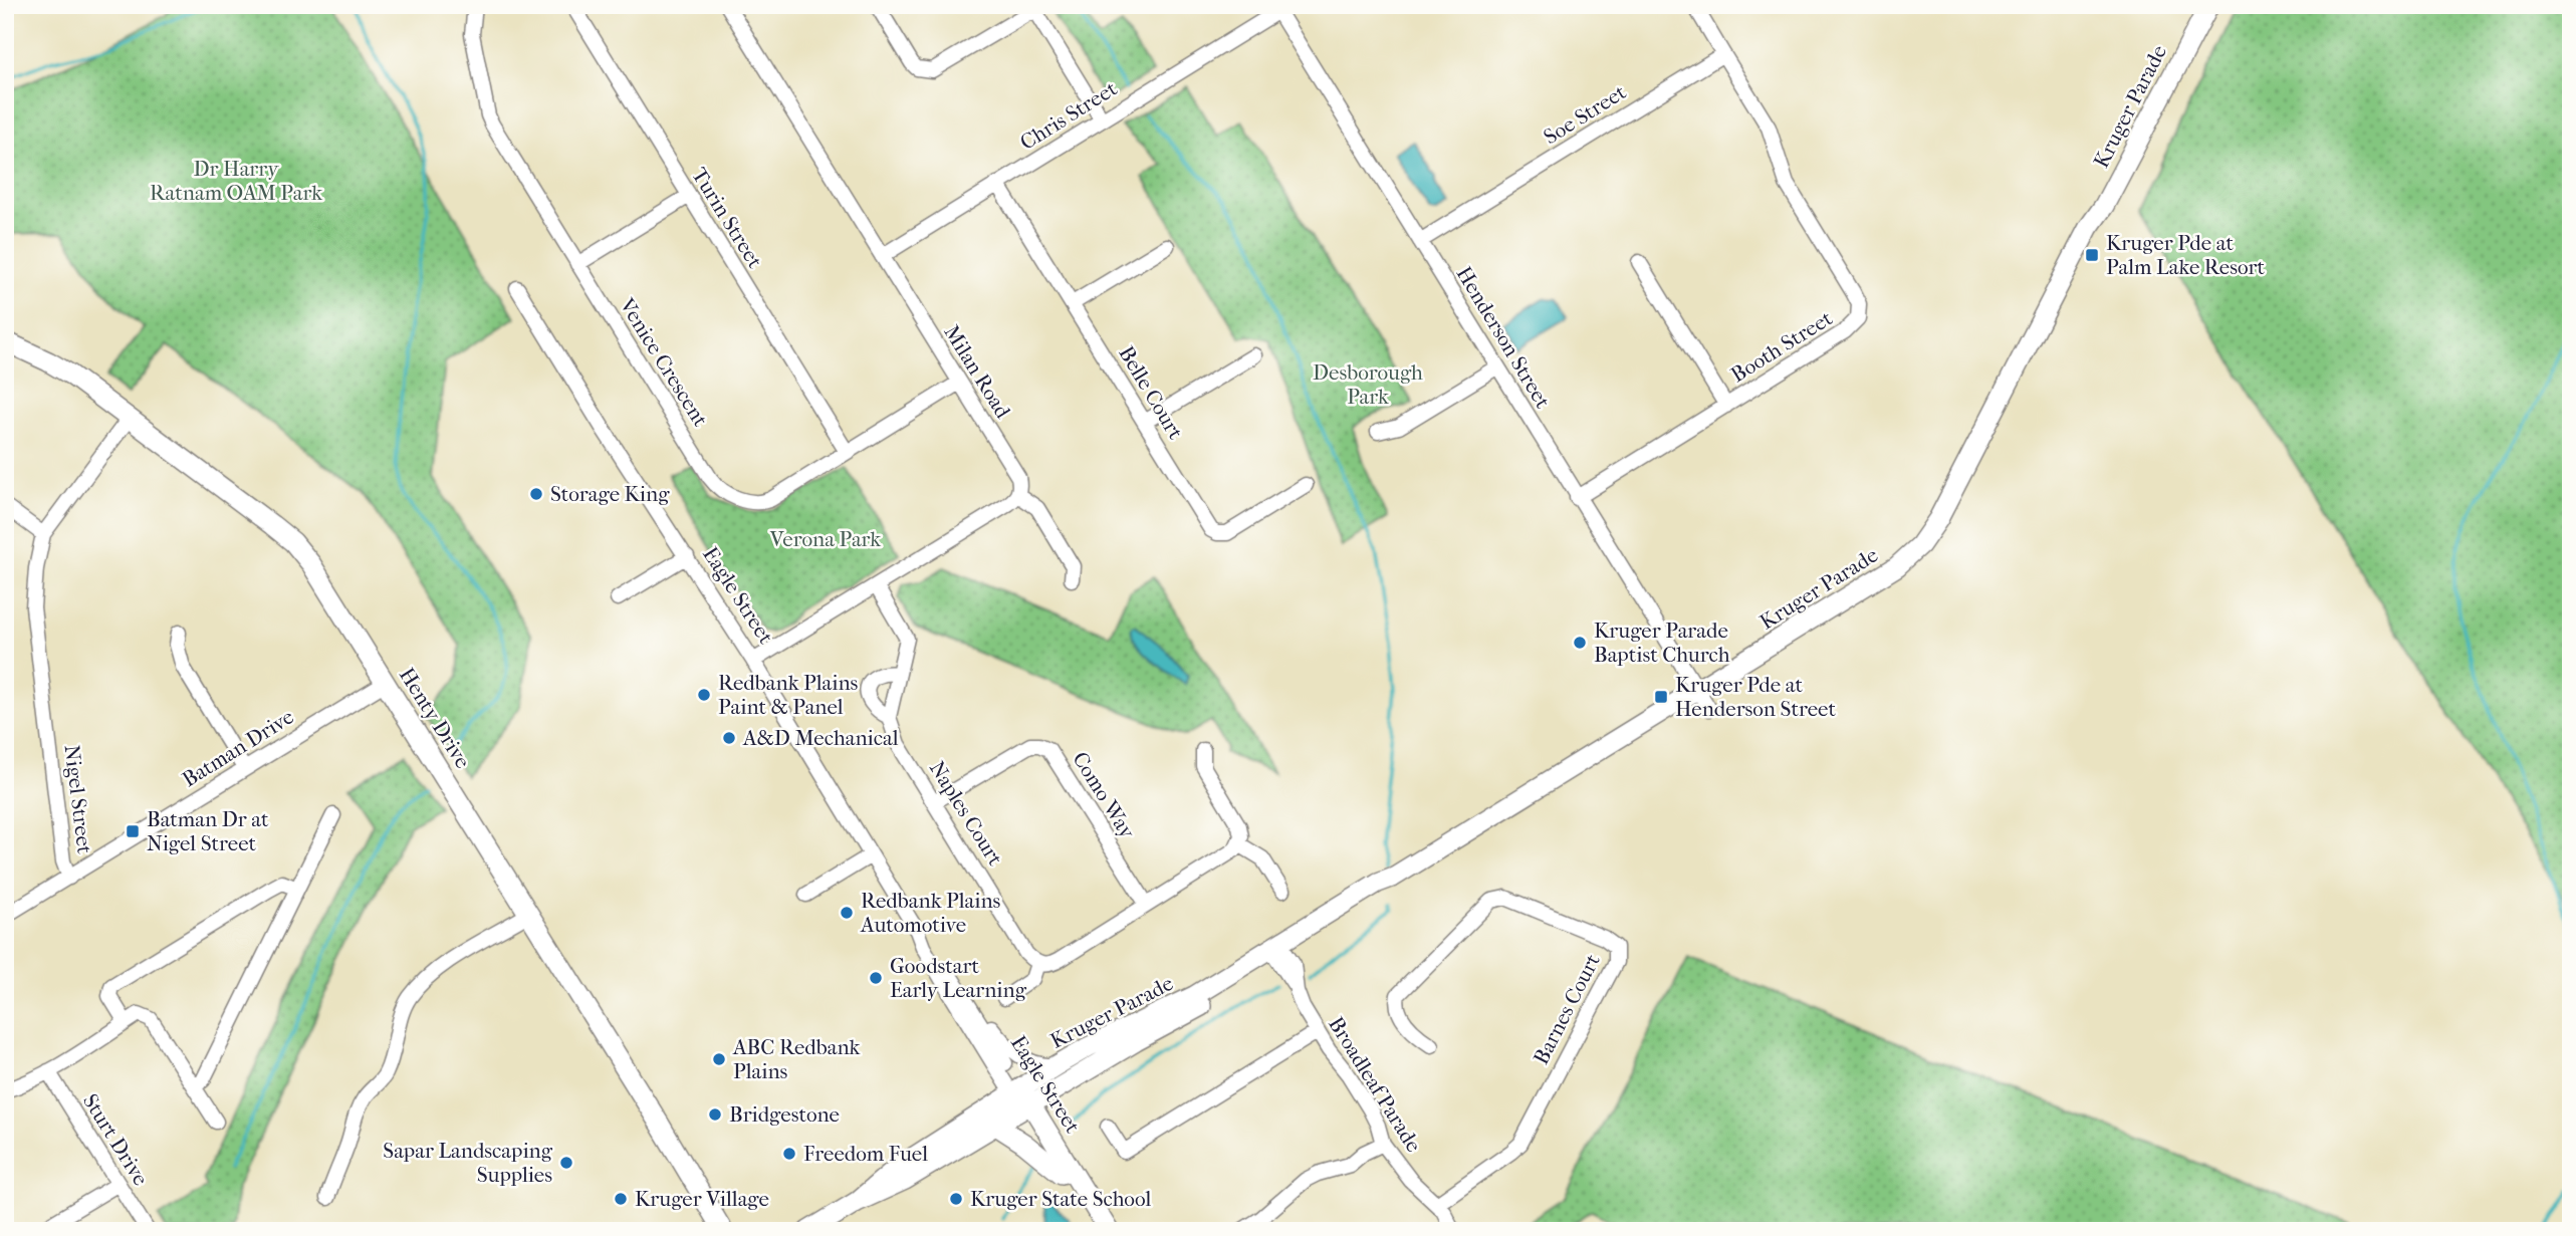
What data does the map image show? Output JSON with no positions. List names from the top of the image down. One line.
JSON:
{"streets":{"street":["Kruger Parade","Soe Street","Chris Street","Turin Street","Henderson Street","Booth Street","Venice Crescent","Milan Road","Belle Court","Eagle Street","Henty Drive","Batman Drive","Como Way","Nigel Street","Naples Court","Barnes Court","Broadleaf Parade","Sturt Drive"]},"crossings":[["Kruger Parade","Henderson Street"],["Kruger Parade","Eagle Street"],["Kruger Parade","Broadleaf Parade"],["Soe Street","Henderson Street"],["Soe Street","Booth Street"],["Chris Street","Henderson Street"],["Chris Street","Milan Road"],["Chris Street","Belle Court"],["Turin Street","Venice Crescent"],["Henderson Street","Booth Street"],["Venice Crescent","Milan Road"],["Henty Drive","Batman Drive"],["Henty Drive","Nigel Street"],["Batman Drive","Nigel Street"],["Como Way","Naples Court"],["Barnes Court","Broadleaf Parade"]],"parks":["Dr Harry Ratnam OAM Park","Desborough Park","Verona Park"],"places":{"transit":["Kruger Pde at Palm Lake Resort","Kruger Pde at Henderson Street","Batman Dr at Nigel Street"],"other":["Storage King","Kruger Parade Baptist Church","Redbank Plains Paint & Panel","A&D Mechanical","Redbank Plains Automotive","Goodstart Early Learning","ABC Redbank Plains","Bridgestone","Freedom Fuel","Sapar Landscaping Supplies","Kruger Village","Kruger State School"]}}
